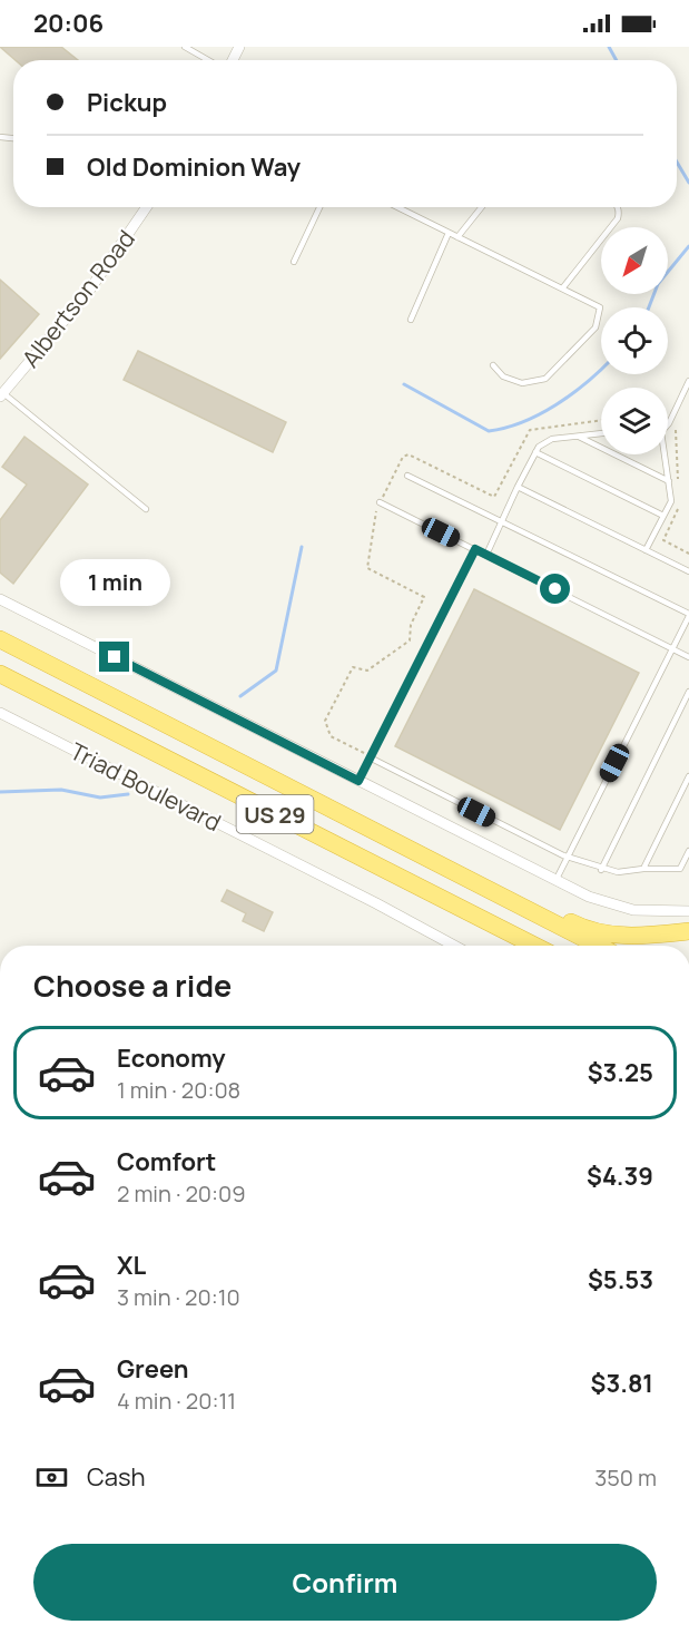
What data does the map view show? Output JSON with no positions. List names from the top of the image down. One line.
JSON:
{"streets":{"highway":["US 29"],"street":["Albertson Road","Triad Boulevard"]},"north":"bottom left","page":{"status":"20:06","banner":["Pickup","Old Dominion Way"],"bubble":"1 min","heading":"Choose a ride","list":[{"name":"Economy","note":"1 min · 20:08","value":"$3.25"},{"name":"Comfort","note":"2 min · 20:09","value":"$4.39"},{"name":"XL","note":"3 min · 20:10","value":"$5.53"},{"name":"Green","note":"4 min · 20:11","value":"$3.81"}],"pay":["Cash","350 m"],"buttons":"Confirm"}}
